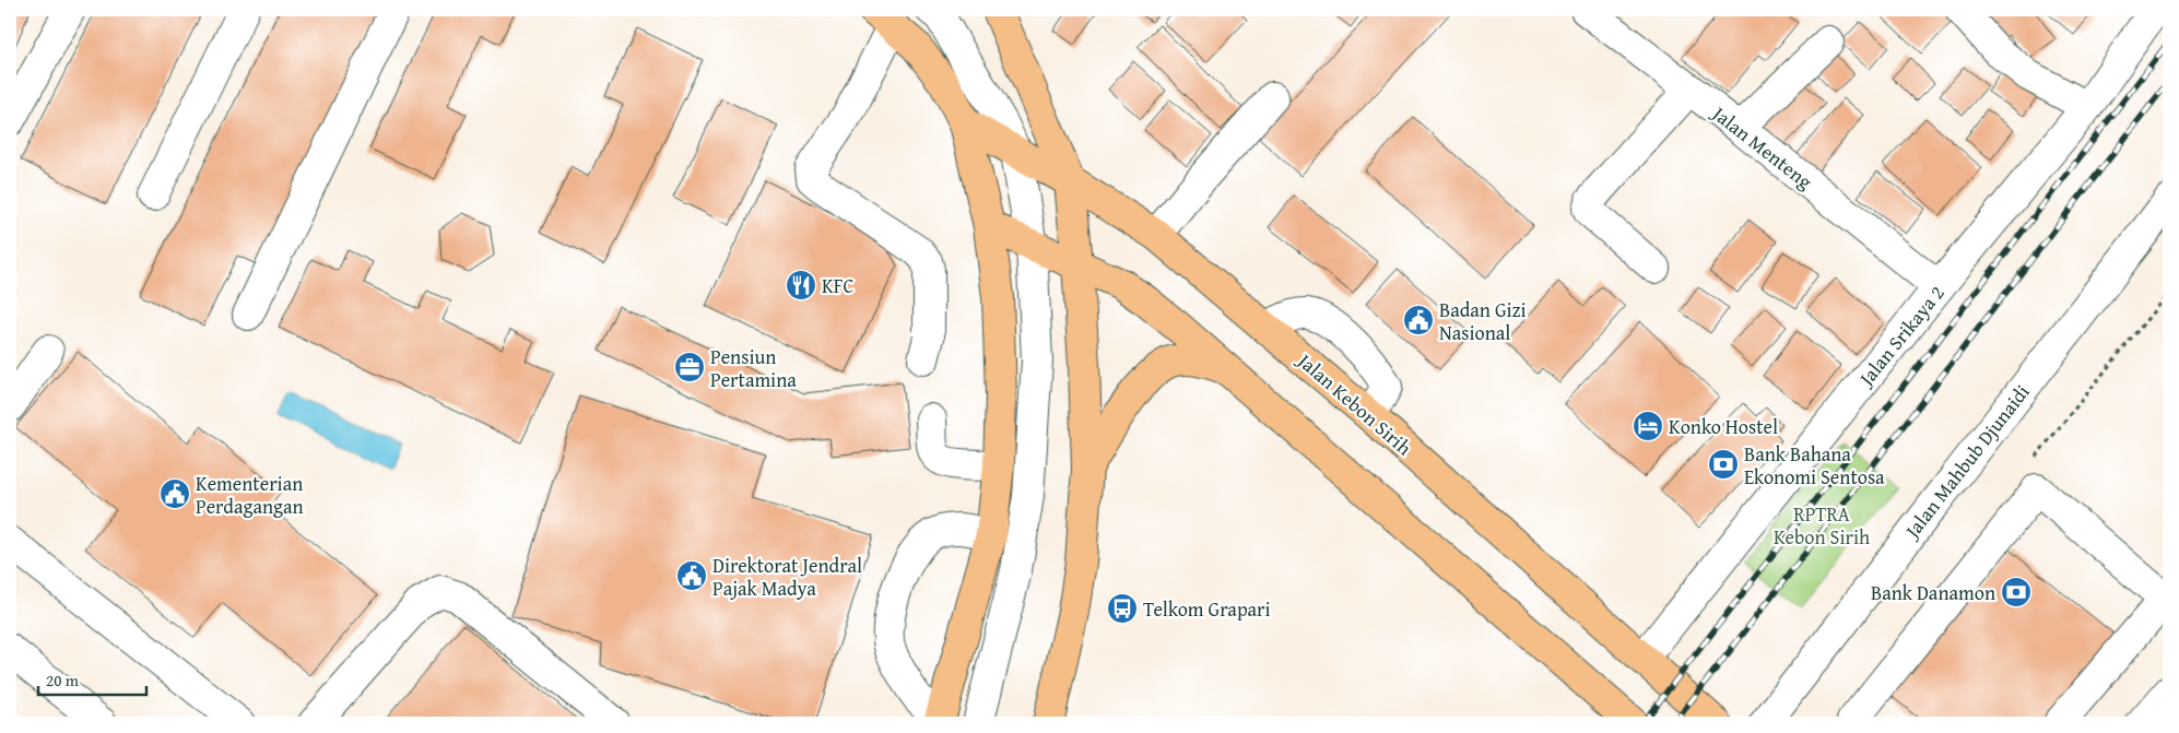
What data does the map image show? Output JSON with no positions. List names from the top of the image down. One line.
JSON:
{"streets":{"main road":["Jalan Kebon Sirih"],"street":["Jalan Menteng","Jalan Srikaya 2","Jalan Mahbub Djunaidi"]},"crossings":[["Jalan Menteng","Jalan Srikaya 2"],["Jalan Srikaya 2","Jalan Kebon Sirih"]],"parks":["RPTRA Kebon Sirih"],"places":{"restaurant":["KFC"],"public building":["Badan Gizi Nasional","Kementerian Perdagangan","Direktorat Jendral Pajak Madya"],"office":["Pensiun Pertamina"],"hotel":["Konko Hostel"],"bank":["Bank Bahana Ekonomi Sentosa","Bank Danamon"],"bus stop":["Telkom Grapari"]},"scale_bar":"20 m"}
